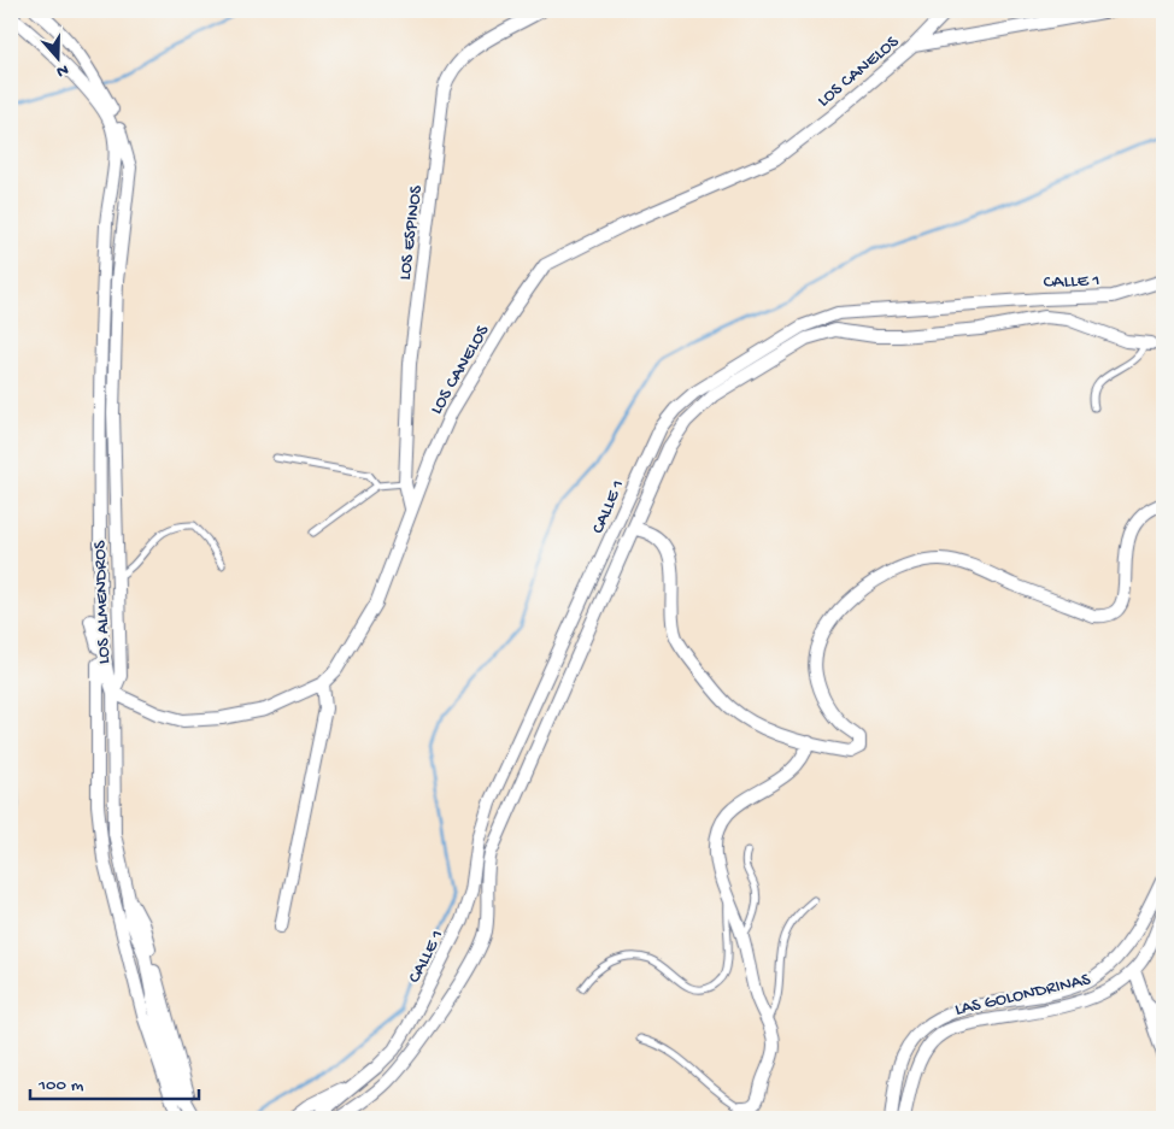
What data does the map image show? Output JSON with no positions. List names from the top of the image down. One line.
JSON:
{"streets":{"street":["LOS CANELOS","LOS ESPINOS","CALLE 1","LOS ALMENDROS","LAS GOLONDRINAS"]},"crossings":[["LOS CANELOS","LOS ESPINOS"],["LOS CANELOS","LOS ALMENDROS"]],"scale_bar":"100 m","north":"bottom"}
